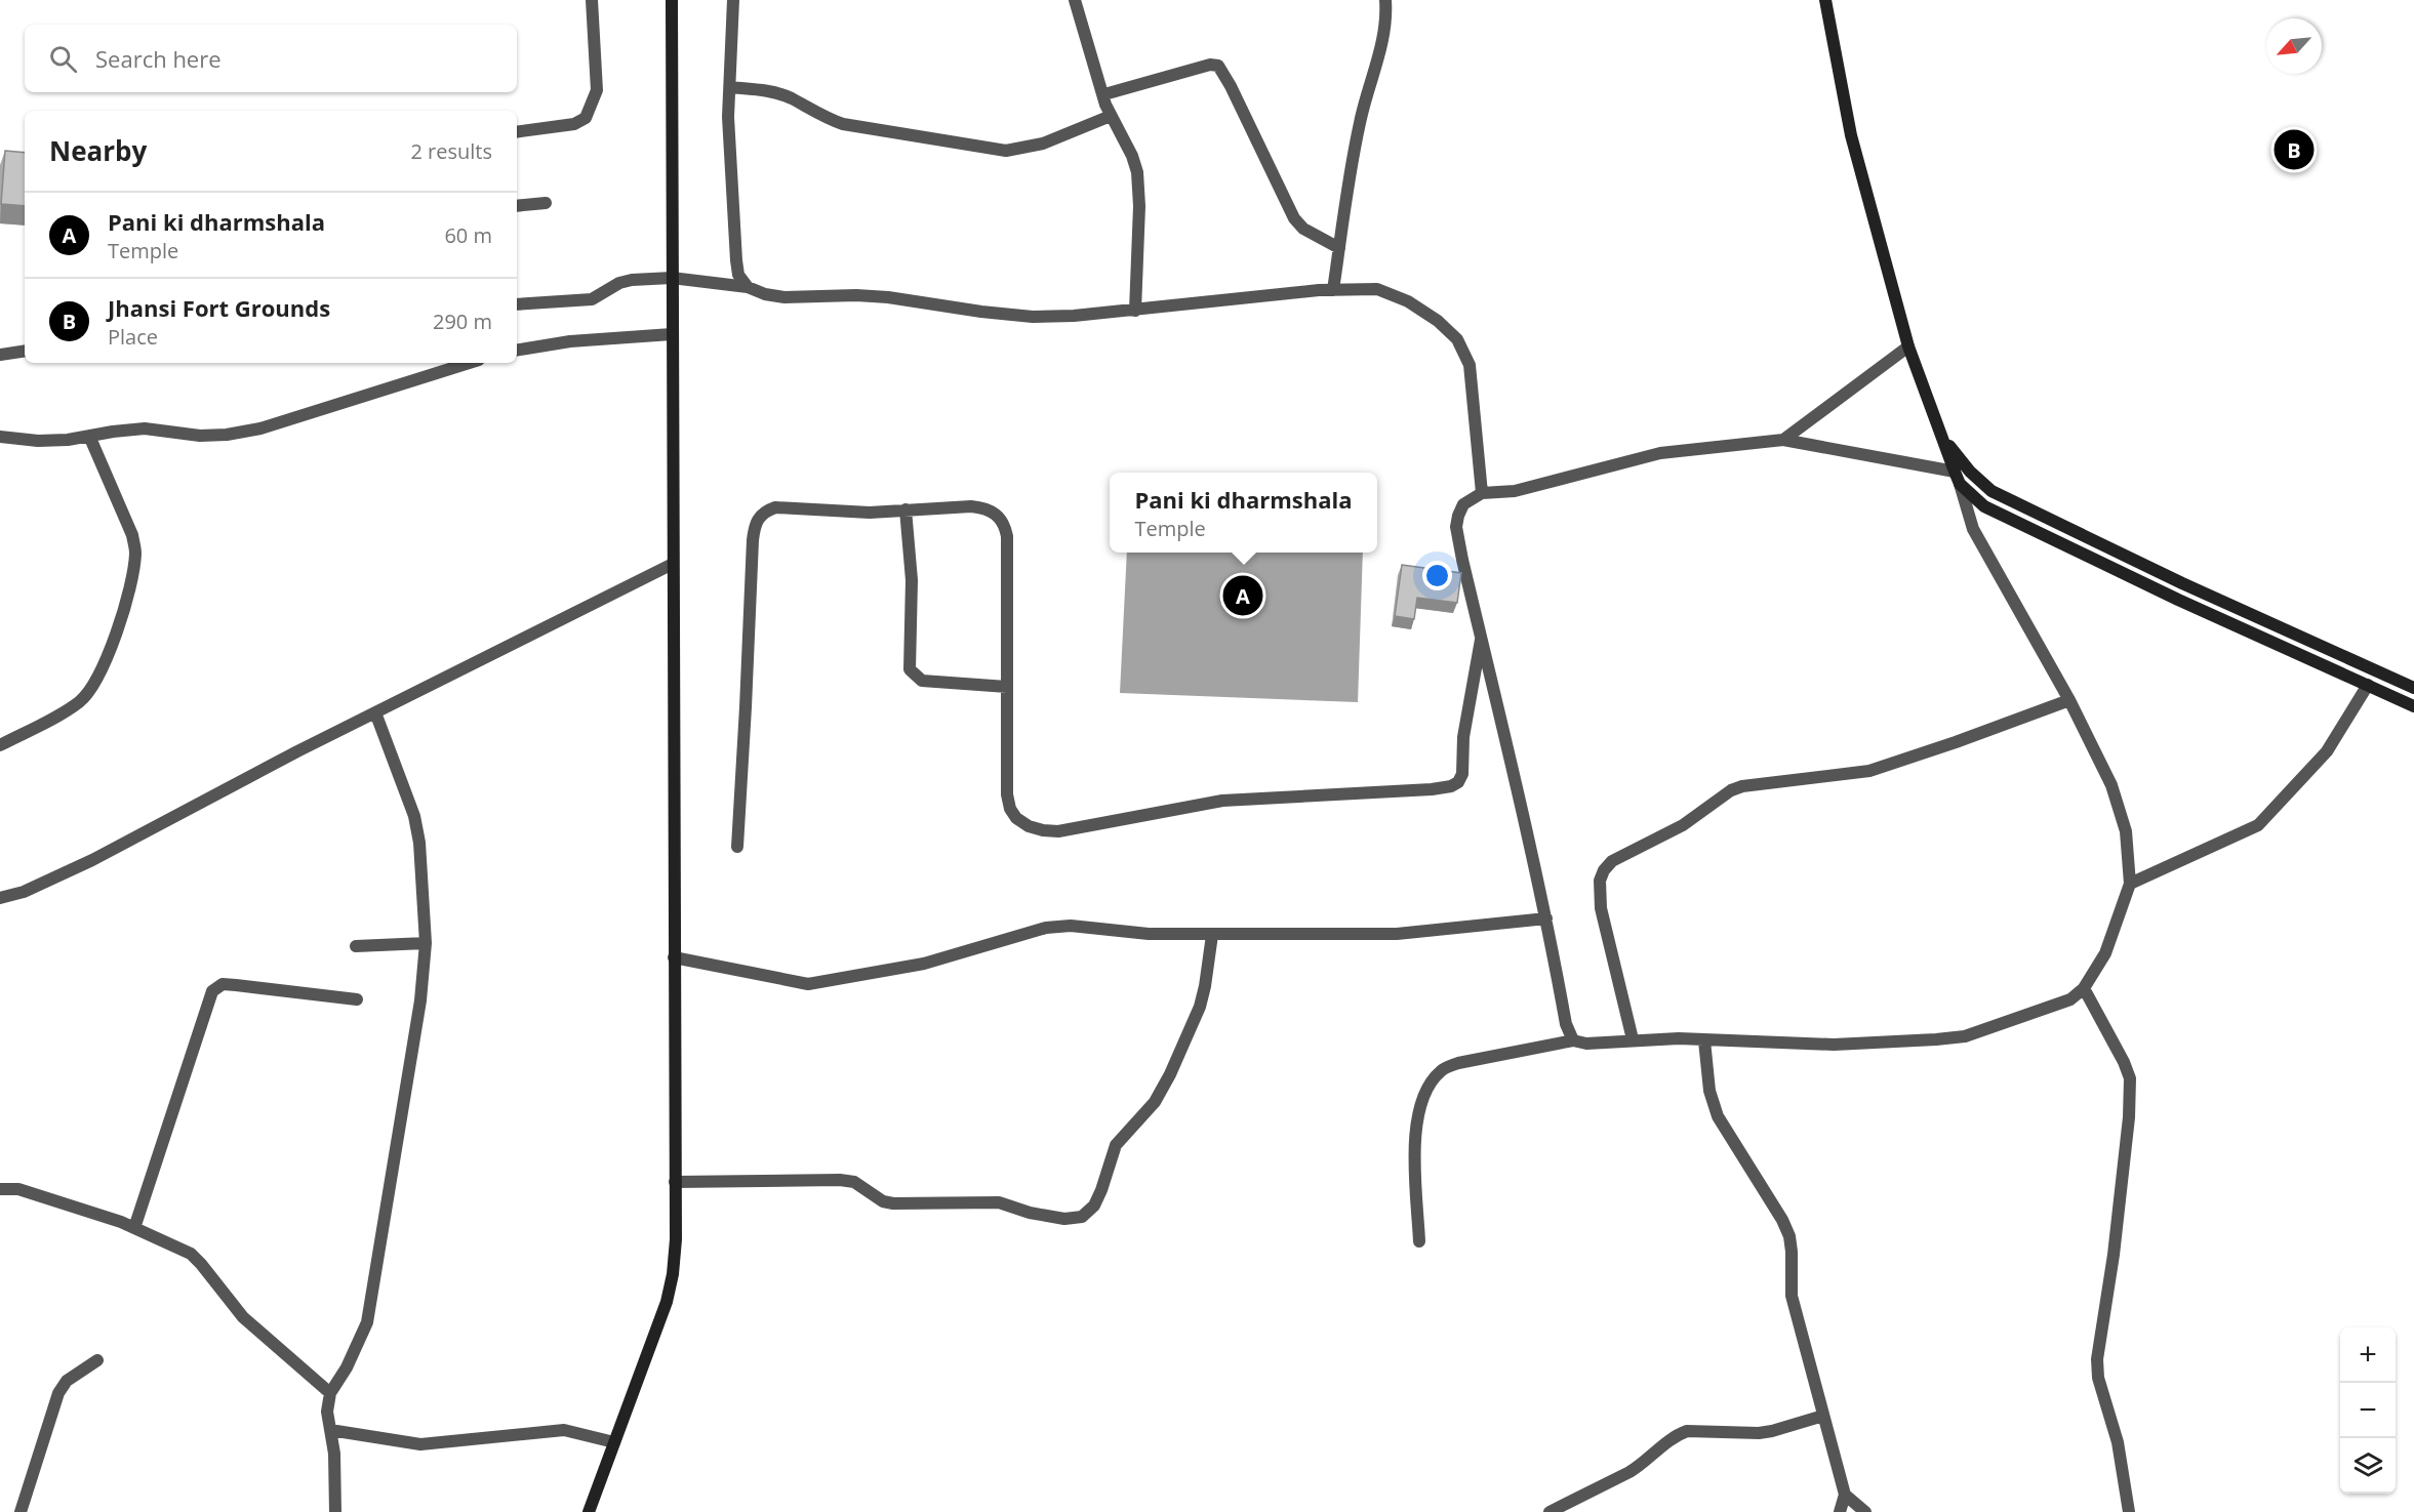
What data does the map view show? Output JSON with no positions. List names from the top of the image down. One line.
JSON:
{"north":"bottom left","page":{"search":"Search here","heading":["Nearby","2 results"],"pins":["B","A"],"list":[{"mark":"A","name":"Pani ki dharmshala","note":"Temple","value":"60 m"},{"mark":"B","name":"Jhansi Fort Grounds","note":"Place","value":"290 m"}],"popup":["Pani ki dharmshala","Temple"],"map_buttons":["+","−"]}}
